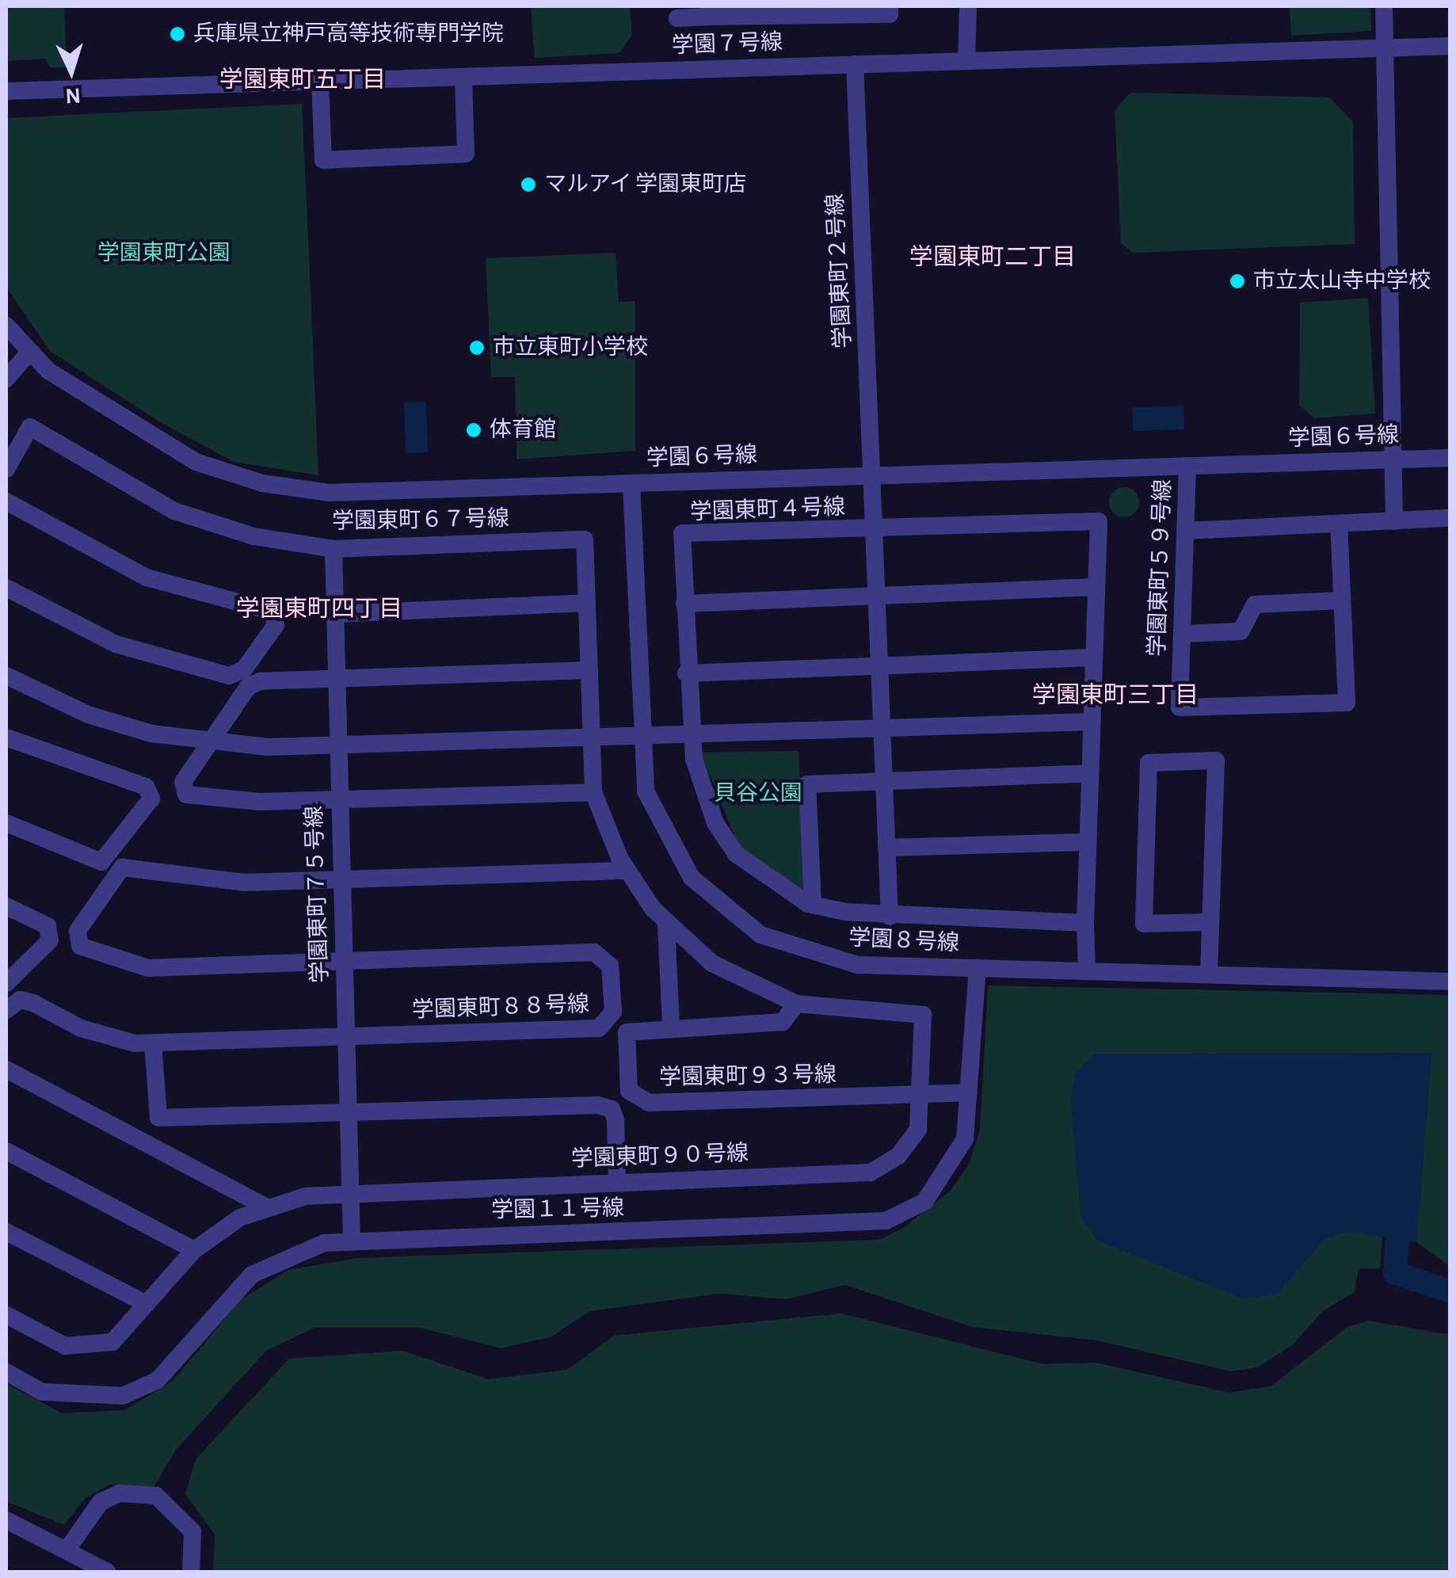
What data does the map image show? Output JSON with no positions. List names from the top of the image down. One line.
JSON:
{"streets":{"street":["学園７号線","学園東町２号線","学園６号線","学園東町４号線","学園東町６７号線","学園東町５９号線","学園東町７５号線","学園８号線","学園東町８８号線","学園東町９３号線","学園東町９０号線","学園１１号線"]},"crossings":[["学園７号線","学園東町２号線"],["学園東町２号線","学園６号線"],["学園東町２号線","学園東町４号線"],["学園６号線","学園東町５９号線"],["学園６号線","学園８号線"],["学園東町４号線","学園８号線"],["学園東町６７号線","学園東町７５号線"],["学園東町７５号線","学園東町８８号線"],["学園東町７５号線","学園東町９０号線"],["学園東町７５号線","学園１１号線"],["学園８号線","学園１１号線"],["学園東町９３号線","学園東町９０号線"],["学園東町９３号線","学園１１号線"]],"districts":["学園東町五丁目","学園東町二丁目","学園東町四丁目","学園東町三丁目"],"parks":["学園東町公園","貝谷公園"],"places":["兵庫県立神戸高等技術専門学院","マルアイ 学園東町店","市立太山寺中学校","市立東町小学校","体育館"],"north":"bottom"}
